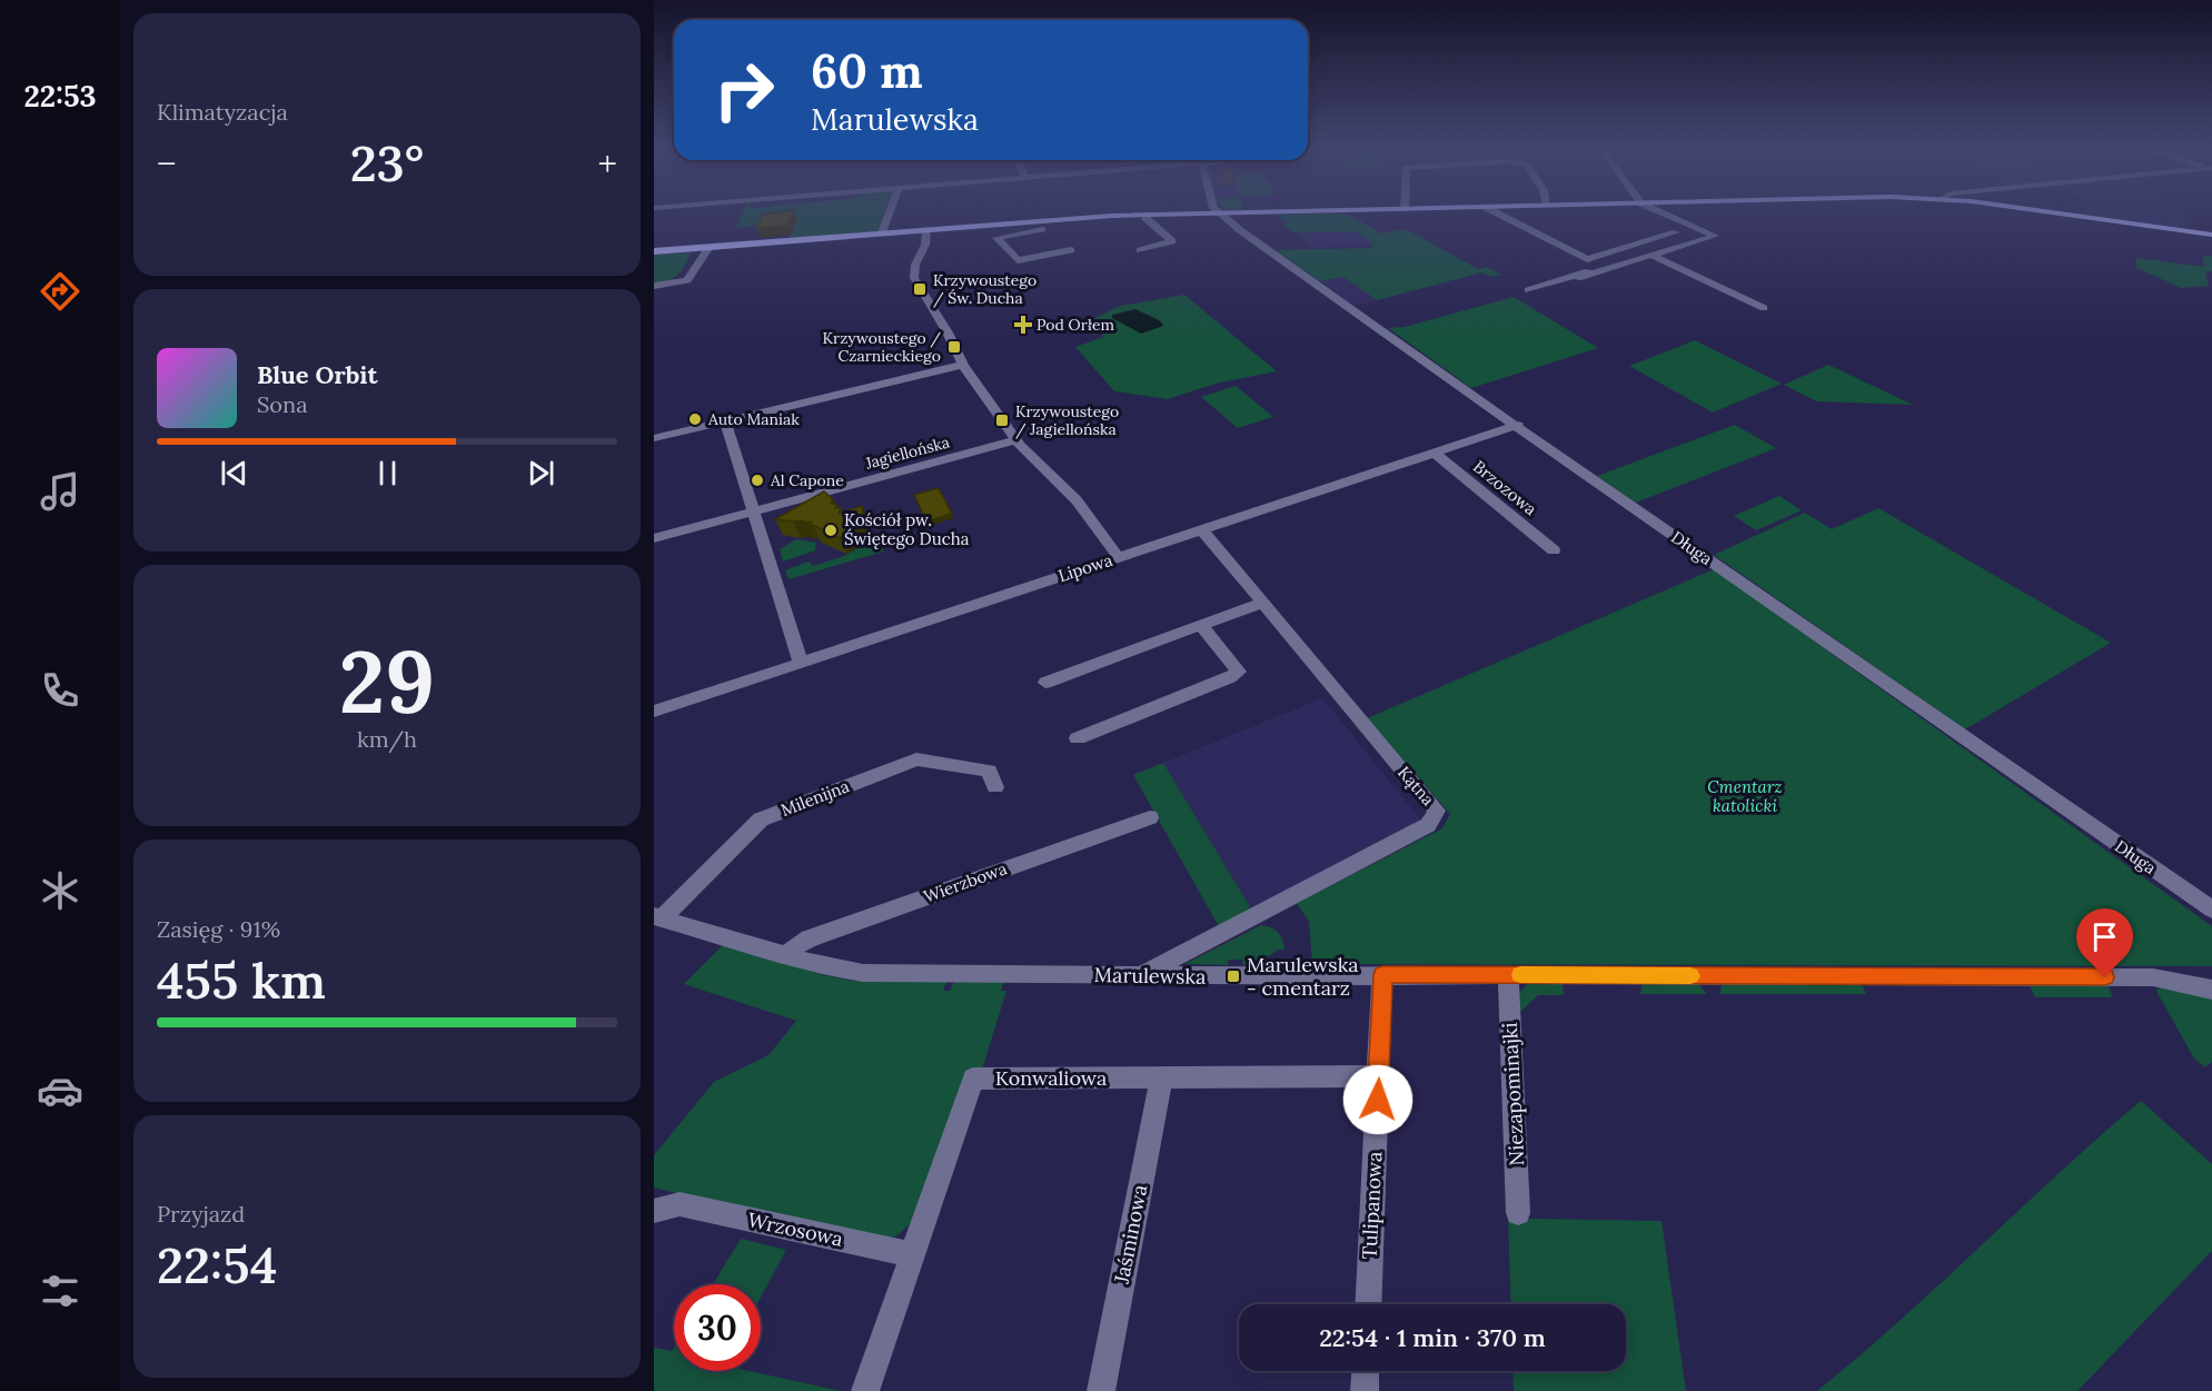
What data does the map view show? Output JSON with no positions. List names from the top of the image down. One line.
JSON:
{"streets":{"street":["Jagiellońska","Brzozowa","Długa","Lipowa","Kątna","Milenijna","Wierzbowa","Marulewska","Konwaliowa","Niezapominajki","Tulipanowa","Wrzosowa","Jaśminowa"]},"crossings":[["Brzozowa","Lipowa"],["Długa","Lipowa"],["Lipowa","Kątna"],["Kątna","Marulewska"],["Milenijna","Marulewska"],["Wierzbowa","Marulewska"],["Marulewska","Niezapominajki"],["Marulewska","Tulipanowa"],["Konwaliowa","Tulipanowa"],["Konwaliowa","Wrzosowa"],["Konwaliowa","Jaśminowa"]],"parks":["Cmentarz katolicki"],"places":{"transit":["Krzywoustego / Św. Ducha","Krzywoustego / Czarnieckiego","Krzywoustego / Jagiellońska","Marulewska - cmentarz"],"health":["Pod Orłem"],"other":["Auto Maniak","Al Capone","Kościół pw. Świętego Ducha"]},"page":{"tabs":"22:53","tile":["Klimatyzacja",["29","km/h"],["Zasięg · 91%","455 km"],["Przyjazd","22:54"]],"turn":["60 m","Marulewska"],"heat":["−","23°","+"],"song":["Blue Orbit","Sona"],"limit":"30","trip":"22:54 · 1 min · 370 m"}}
